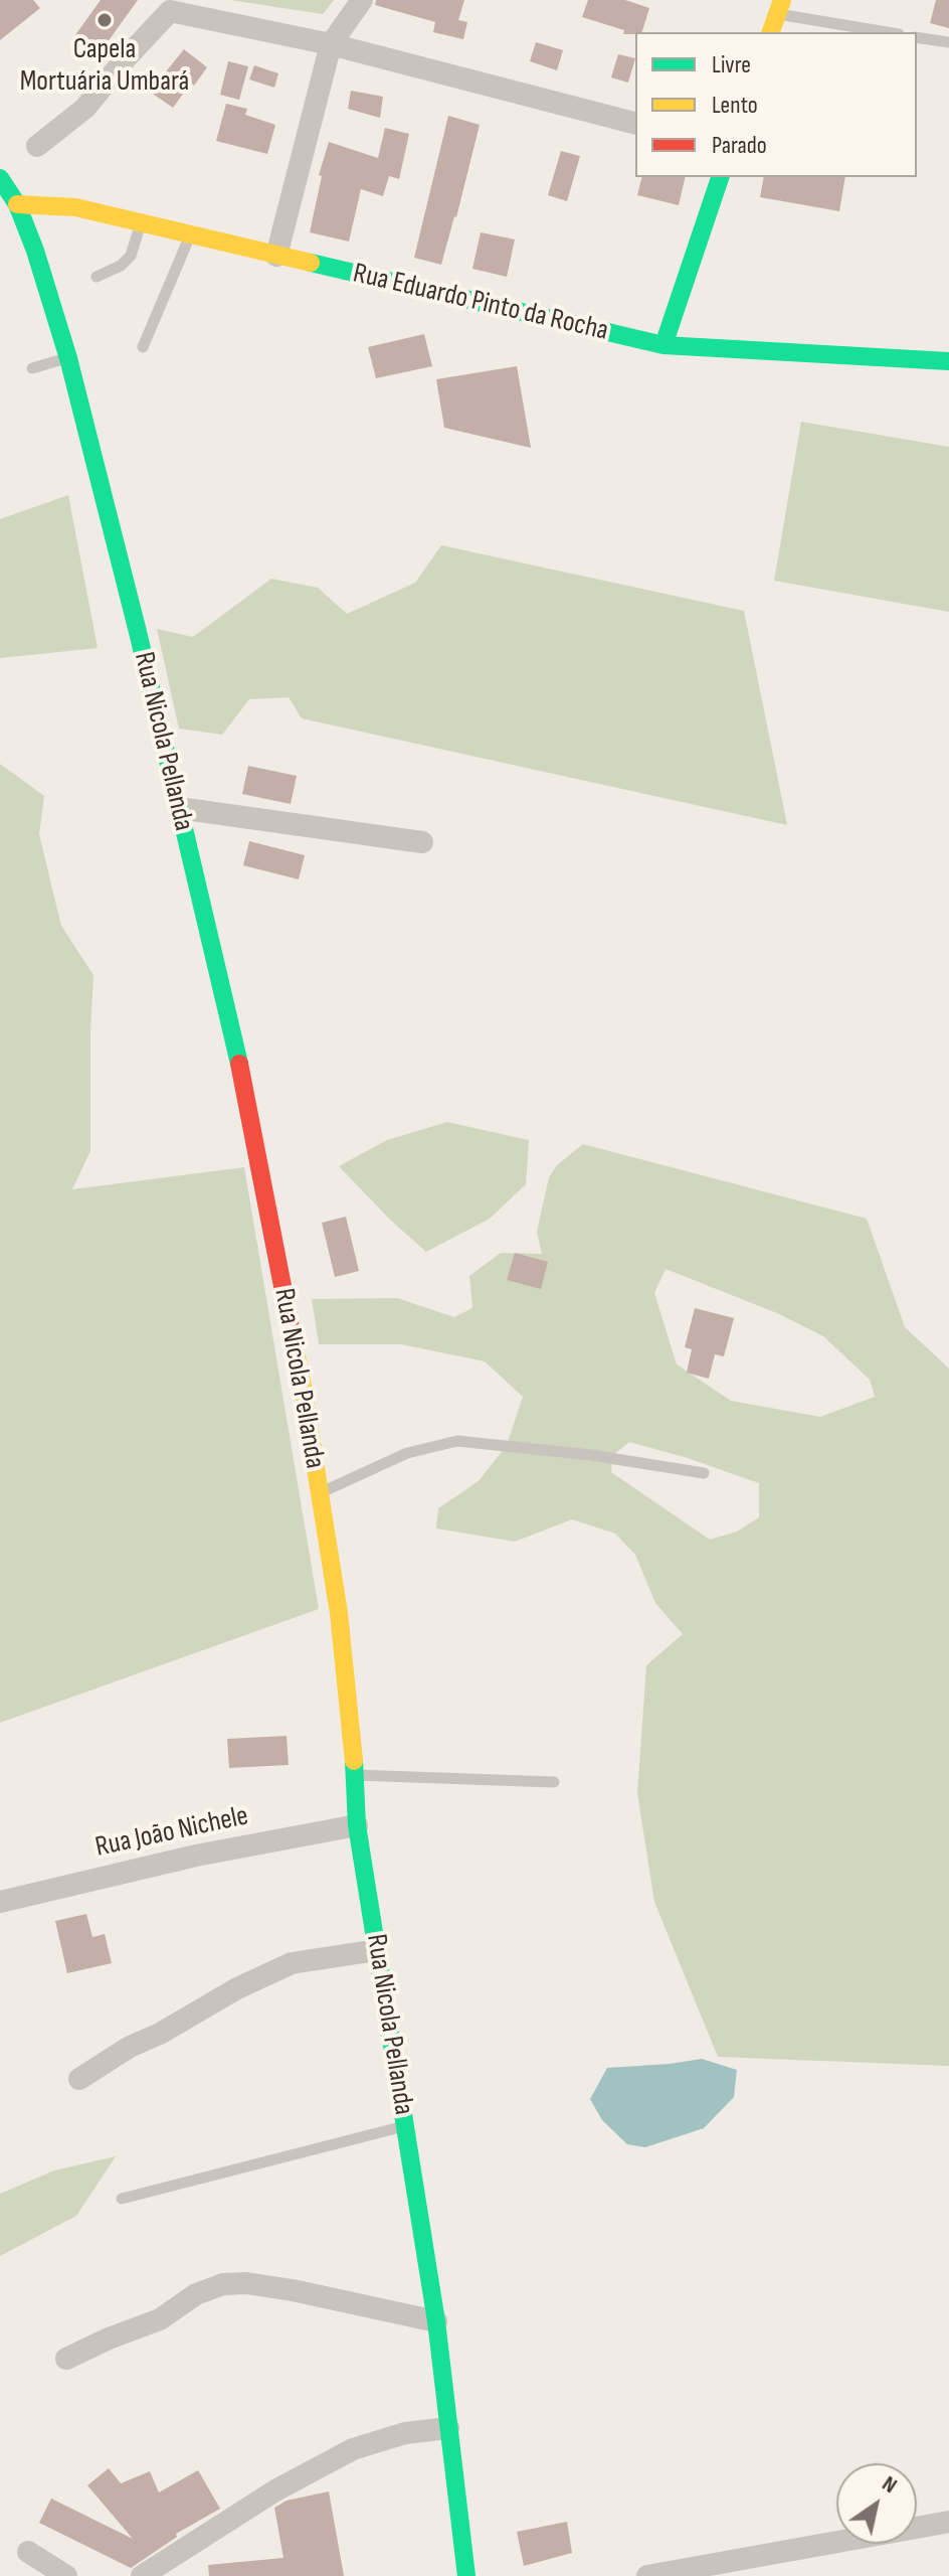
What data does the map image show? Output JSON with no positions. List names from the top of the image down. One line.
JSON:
{"streets":{"main road":["Rua Eduardo Pinto da Rocha","Rua Nicola Pellanda"],"street":["Rua João Nichele"]},"crossings":[["Rua Eduardo Pinto da Rocha","Rua Nicola Pellanda"],["Rua Nicola Pellanda","Rua João Nichele"]],"places":["Capela Mortuária Umbará"],"legend":["Livre","Lento","Parado"],"north":"top right"}
